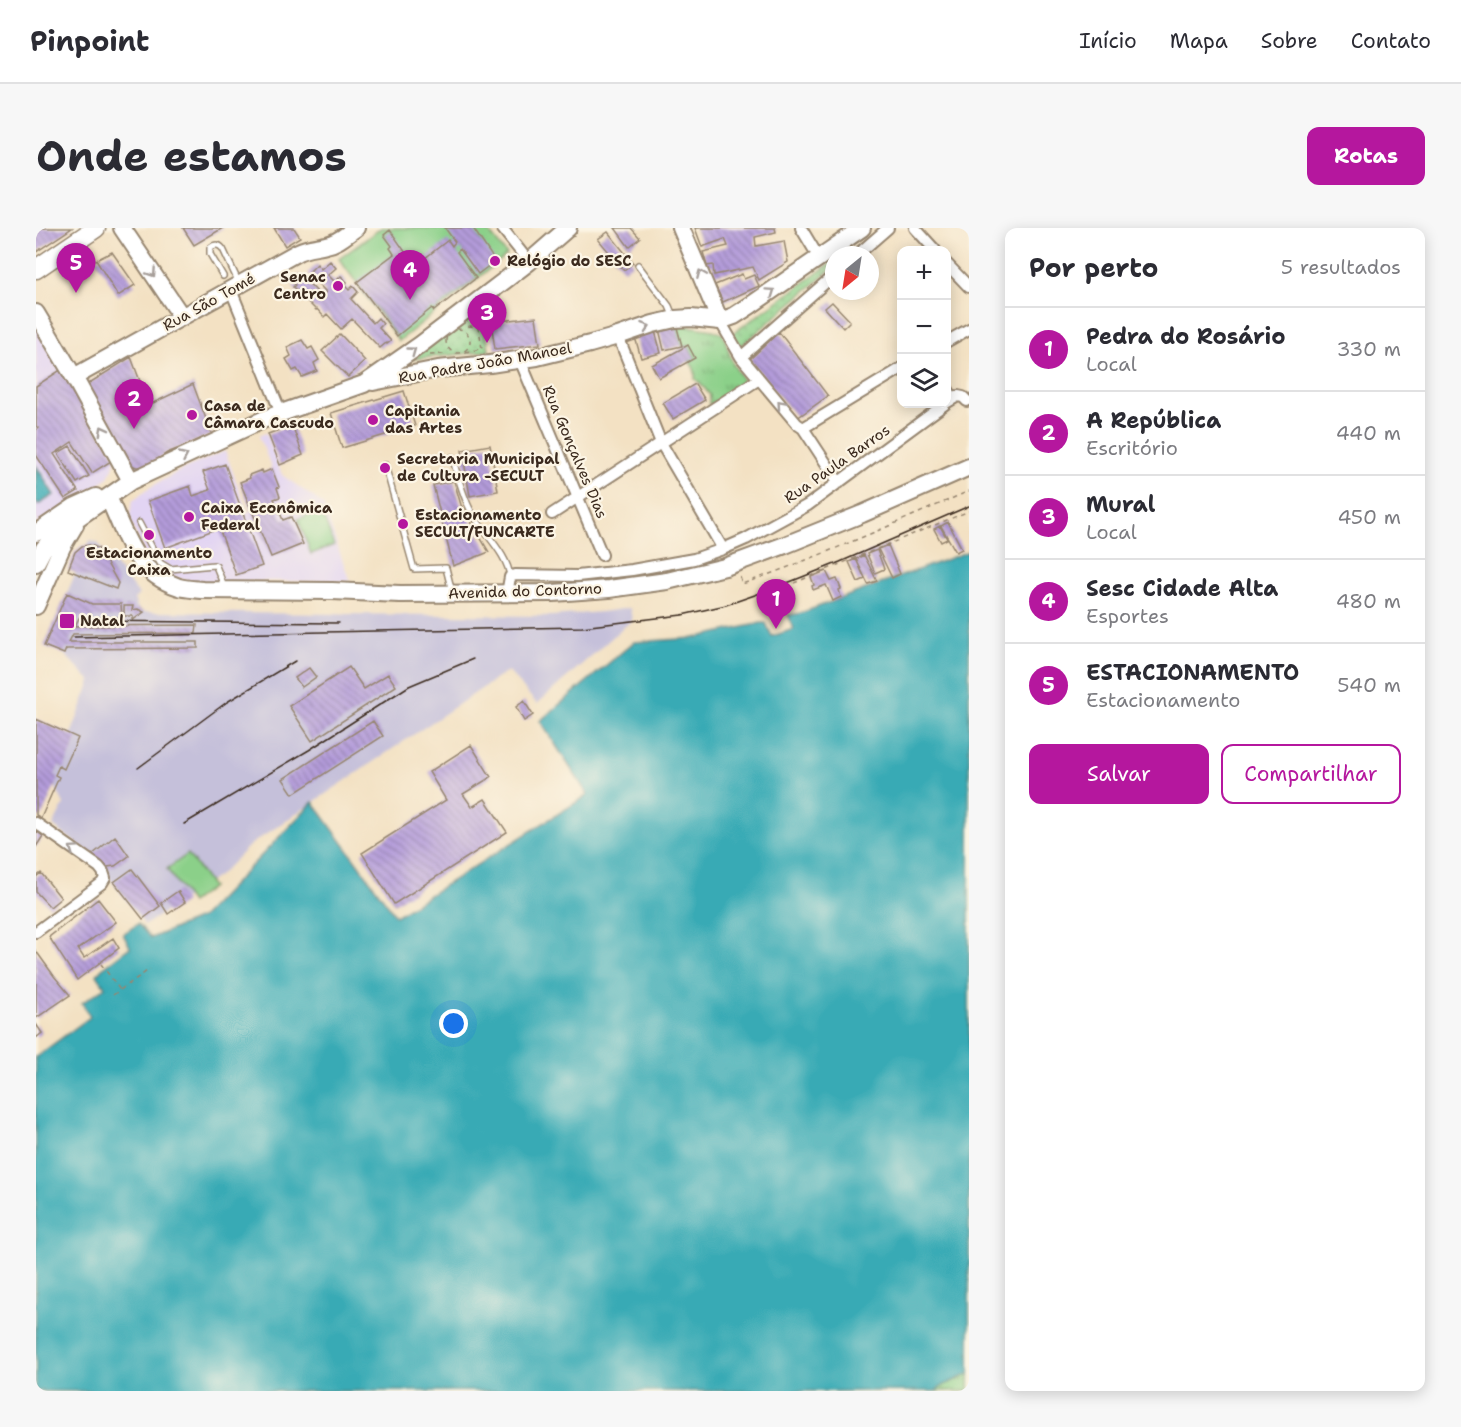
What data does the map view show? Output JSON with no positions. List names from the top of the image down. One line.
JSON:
{"streets":{"main road":["Rua São Tomé","Rua Padre João Manoel","Avenida do Contorno"],"street":["Rua Gonçalves Dias","Rua Paula Barros"]},"crossings":[["Rua Padre João Manoel","Rua Gonçalves Dias"],["Rua Paula Barros","Avenida do Contorno"]],"places":{"other":["Relógio do SESC","Senac Centro","Casa de Câmara Cascudo","Capitania das Artes","Secretaria Municipal de Cultura -SECULT","Caixa Econômica Federal","Estacionamento SECULT/FUNCARTE","Estacionamento Caixa"],"transit":["Natal"]},"north":"bottom left","page":{"header":"Pinpoint","nav":["Início","Mapa","Sobre","Contato"],"buttons":["Rotas",["Salvar","Compartilhar"]],"title":"Onde estamos","heading":["Por perto","5 resultados"],"pins":["5","4","3","2","1"],"map_buttons":["+","−"],"list":[{"mark":"1","name":"Pedra do Rosário","note":"Local","value":"330 m"},{"mark":"2","name":"A República","note":"Escritório","value":"440 m"},{"mark":"3","name":"Mural","note":"Local","value":"450 m"},{"mark":"4","name":"Sesc Cidade Alta","note":"Esportes","value":"480 m"},{"mark":"5","name":"ESTACIONAMENTO","note":"Estacionamento","value":"540 m"}]}}
